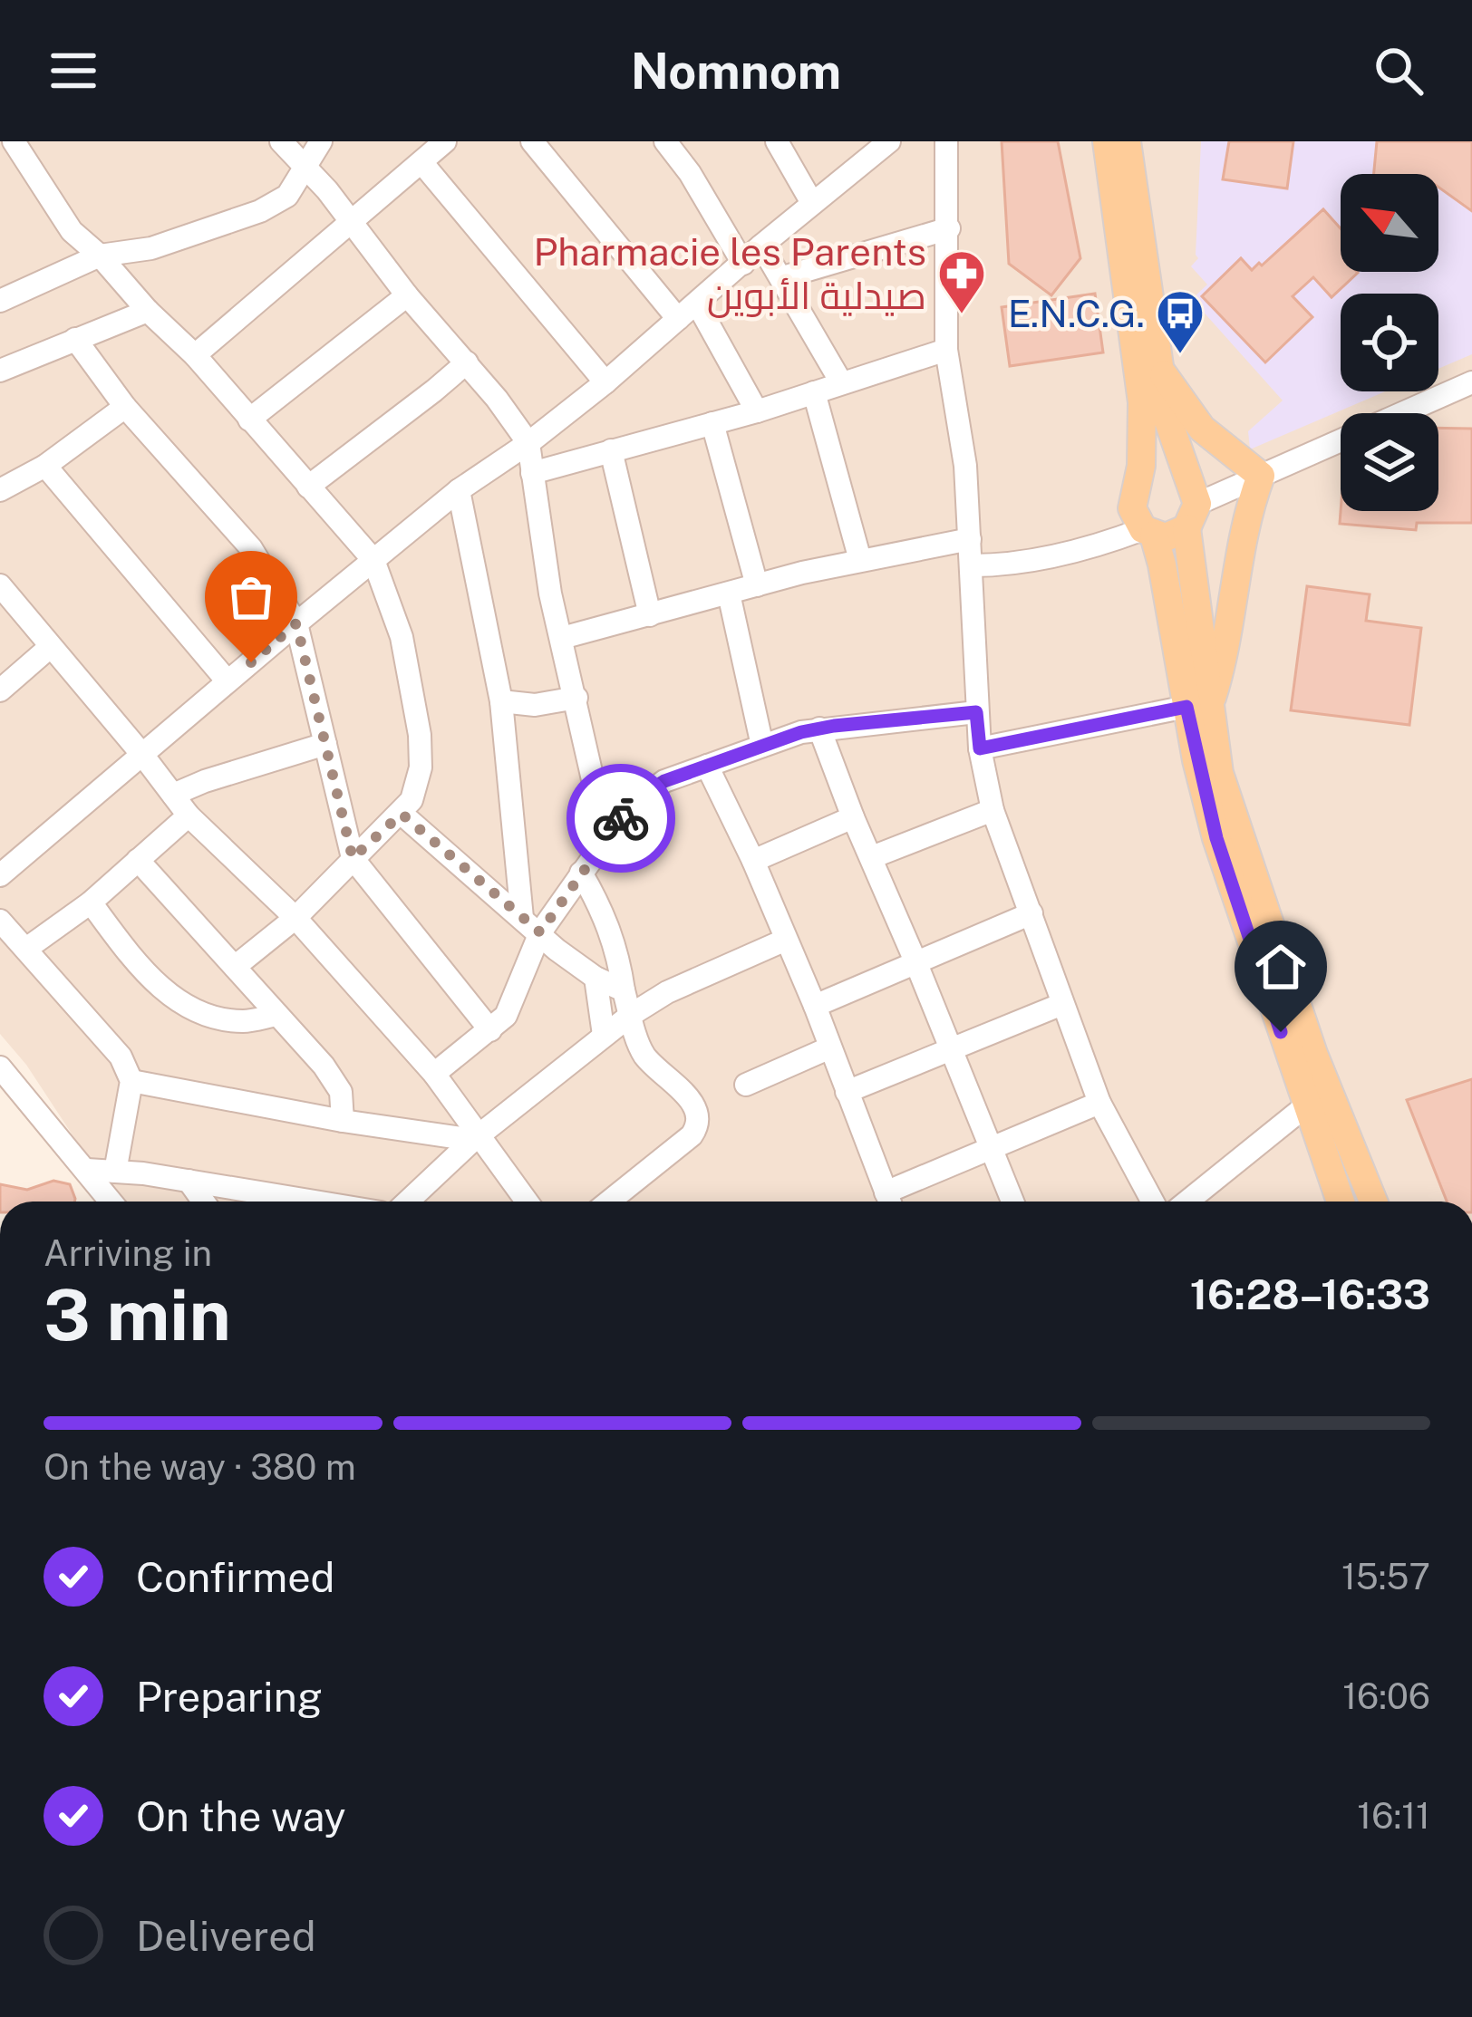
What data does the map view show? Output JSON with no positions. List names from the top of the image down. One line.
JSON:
{"places":{"pharmacy":["Pharmacie les Parents صيدلية الأبوين"],"bus stop":["E.N.C.G."]},"north":"top left","page":{"header":"Nomnom","heading":["3 min","Arriving in","16:28–16:33"],"bar":"On the way · 380 m","list":[["Confirmed","15:57"],["Preparing","16:06"],["On the way","16:11"],"Delivered"]}}
